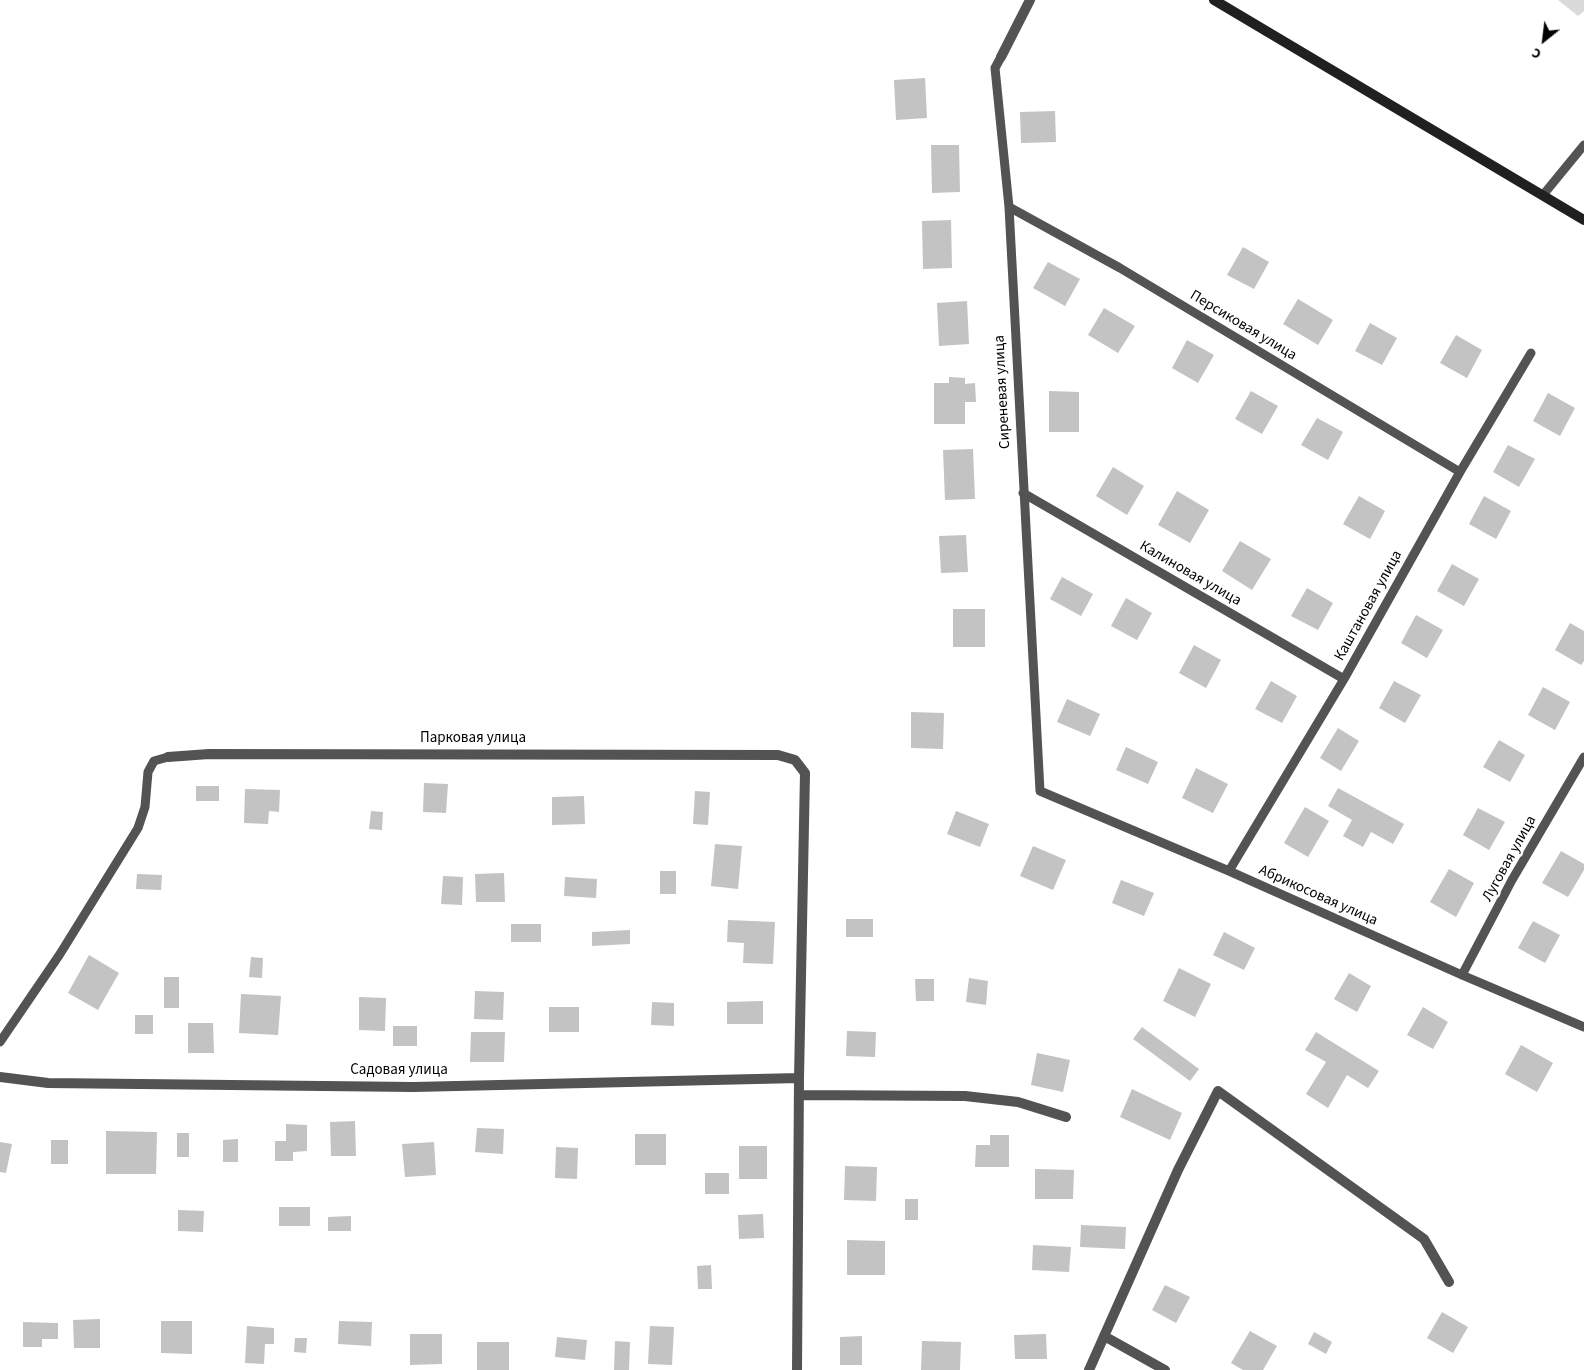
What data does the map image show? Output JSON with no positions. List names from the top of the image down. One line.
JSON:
{"streets":{"street":["Сиреневая улица","Парковая улица","Садовая улица"],"lane":["Персиковая улица","Калиновая улица","Каштановая улица","Луговая улица","Абрикосовая улица"]},"crossings":[["Персиковая улица","Сиреневая улица"],["Персиковая улица","Каштановая улица"],["Сиреневая улица","Калиновая улица"],["Сиреневая улица","Абрикосовая улица"],["Калиновая улица","Каштановая улица"],["Каштановая улица","Абрикосовая улица"],["Парковая улица","Садовая улица"],["Луговая улица","Абрикосовая улица"]],"north":"bottom left"}
